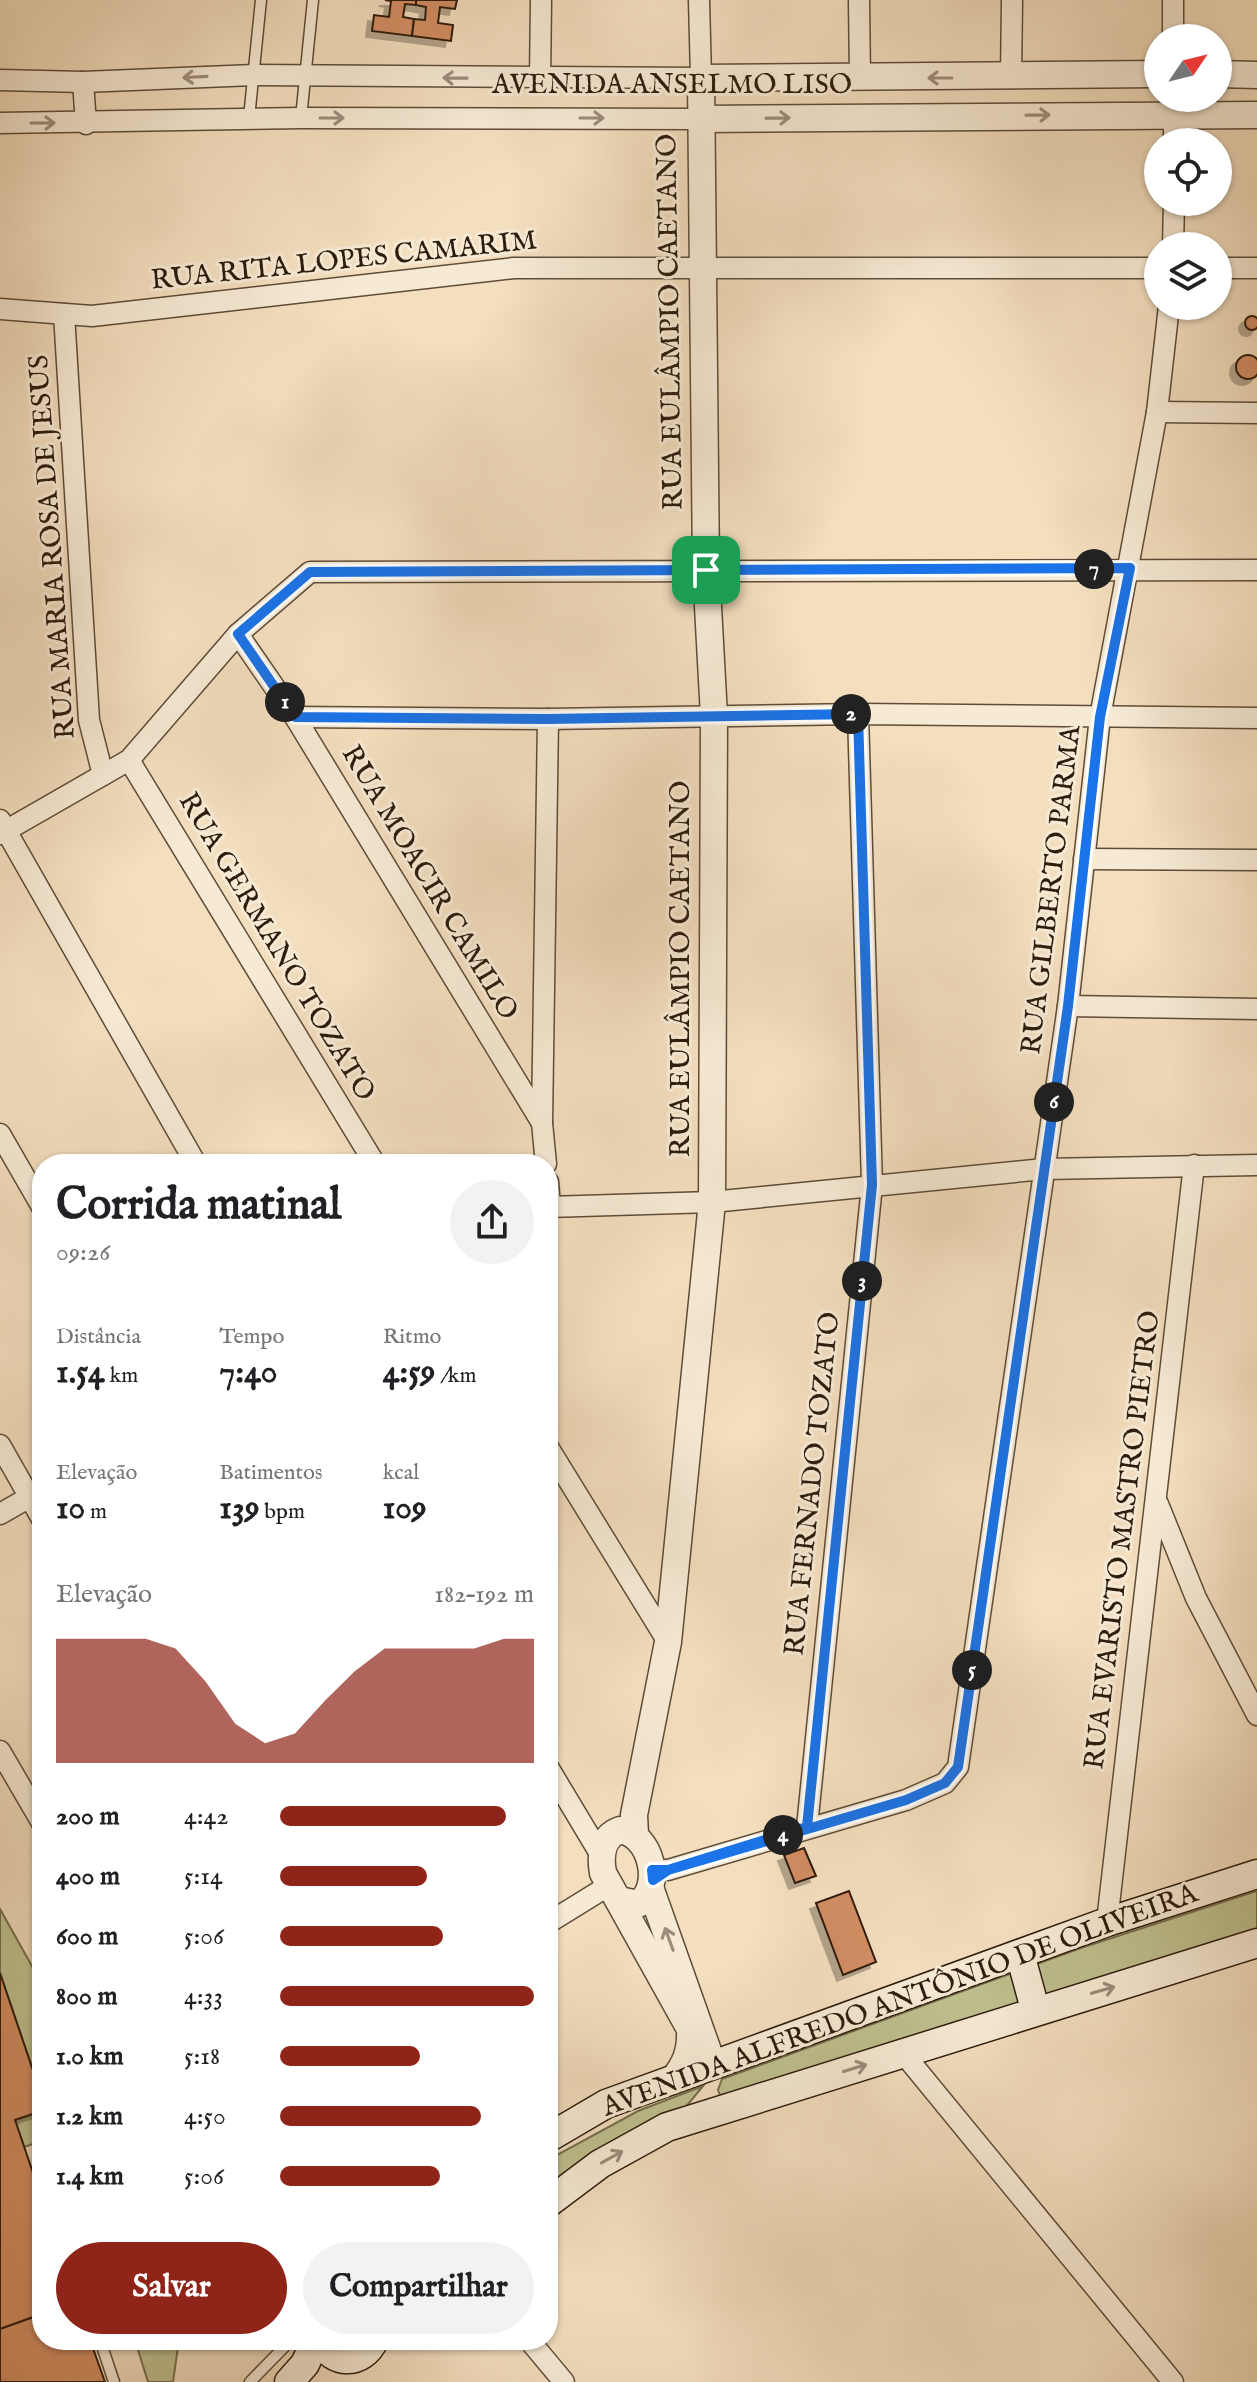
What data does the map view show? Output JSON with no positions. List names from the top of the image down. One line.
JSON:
{"streets":{"main road":["AVENIDA ALFREDO ANTÔNIO DE OLIVEIRA"],"street":["AVENIDA ANSELMO LISO","RUA RITA LOPES CAMARIM","RUA EULÂMPIO CAETANO","RUA MARIA ROSA DE JESUS","RUA MOACIR CAMILO","RUA GILBERTO PARMA","RUA GERMANO TOZATO","RUA FERNADO TOZATO","RUA EVARISTO MASTRO PIETRO"]},"crossings":[["AVENIDA ANSELMO LISO","RUA EULÂMPIO CAETANO"],["RUA RITA LOPES CAMARIM","RUA EULÂMPIO CAETANO"],["RUA RITA LOPES CAMARIM","RUA MARIA ROSA DE JESUS"],["RUA GILBERTO PARMA","RUA FERNADO TOZATO"],["RUA EVARISTO MASTRO PIETRO","AVENIDA ALFREDO ANTÔNIO DE OLIVEIRA"]],"north":"top right","page":{"pins":["7","1","2","6","3","5","4"],"heading":["Corrida matinal","09:26"],"stats":[["Distância","1.54 km"],["Tempo","7:40"],["Ritmo","4:59 /km"],["Elevação","10 m"],["Batimentos","139 bpm"],["kcal","109"]],"chart":["Elevação","182–192 m"],"list":[{"name":"200 m","note":"4:42"},{"name":"400 m","note":"5:14"},{"name":"600 m","note":"5:06"},{"name":"800 m","note":"4:33"},{"name":"1.0 km","note":"5:18"},{"name":"1.2 km","note":"4:50"},{"name":"1.4 km","note":"5:06"}],"buttons":["Salvar","Compartilhar"]}}
